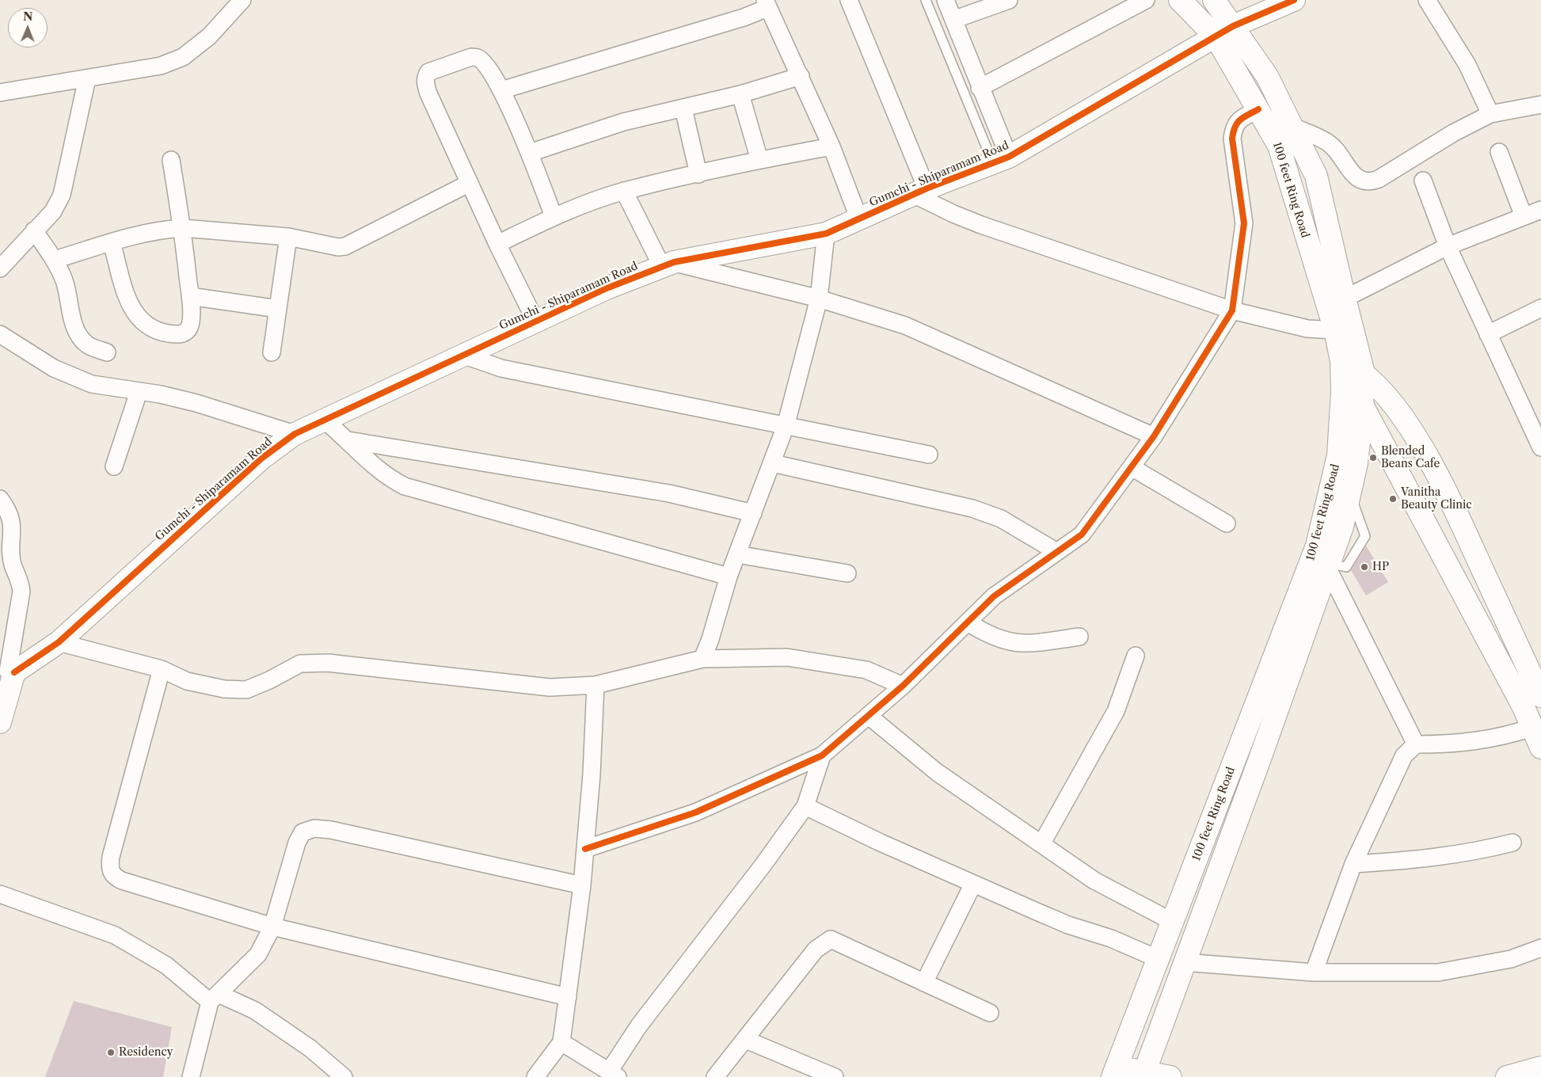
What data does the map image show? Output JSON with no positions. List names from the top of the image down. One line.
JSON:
{"streets":{"main road":["Gumchi - Shiparamam Road","100 feet Ring Road"]},"crossings":[["Gumchi - Shiparamam Road","100 feet Ring Road"]],"places":["Blended Beans Cafe","Vanitha Beauty Clinic","HP","Residency"],"north":"top"}
